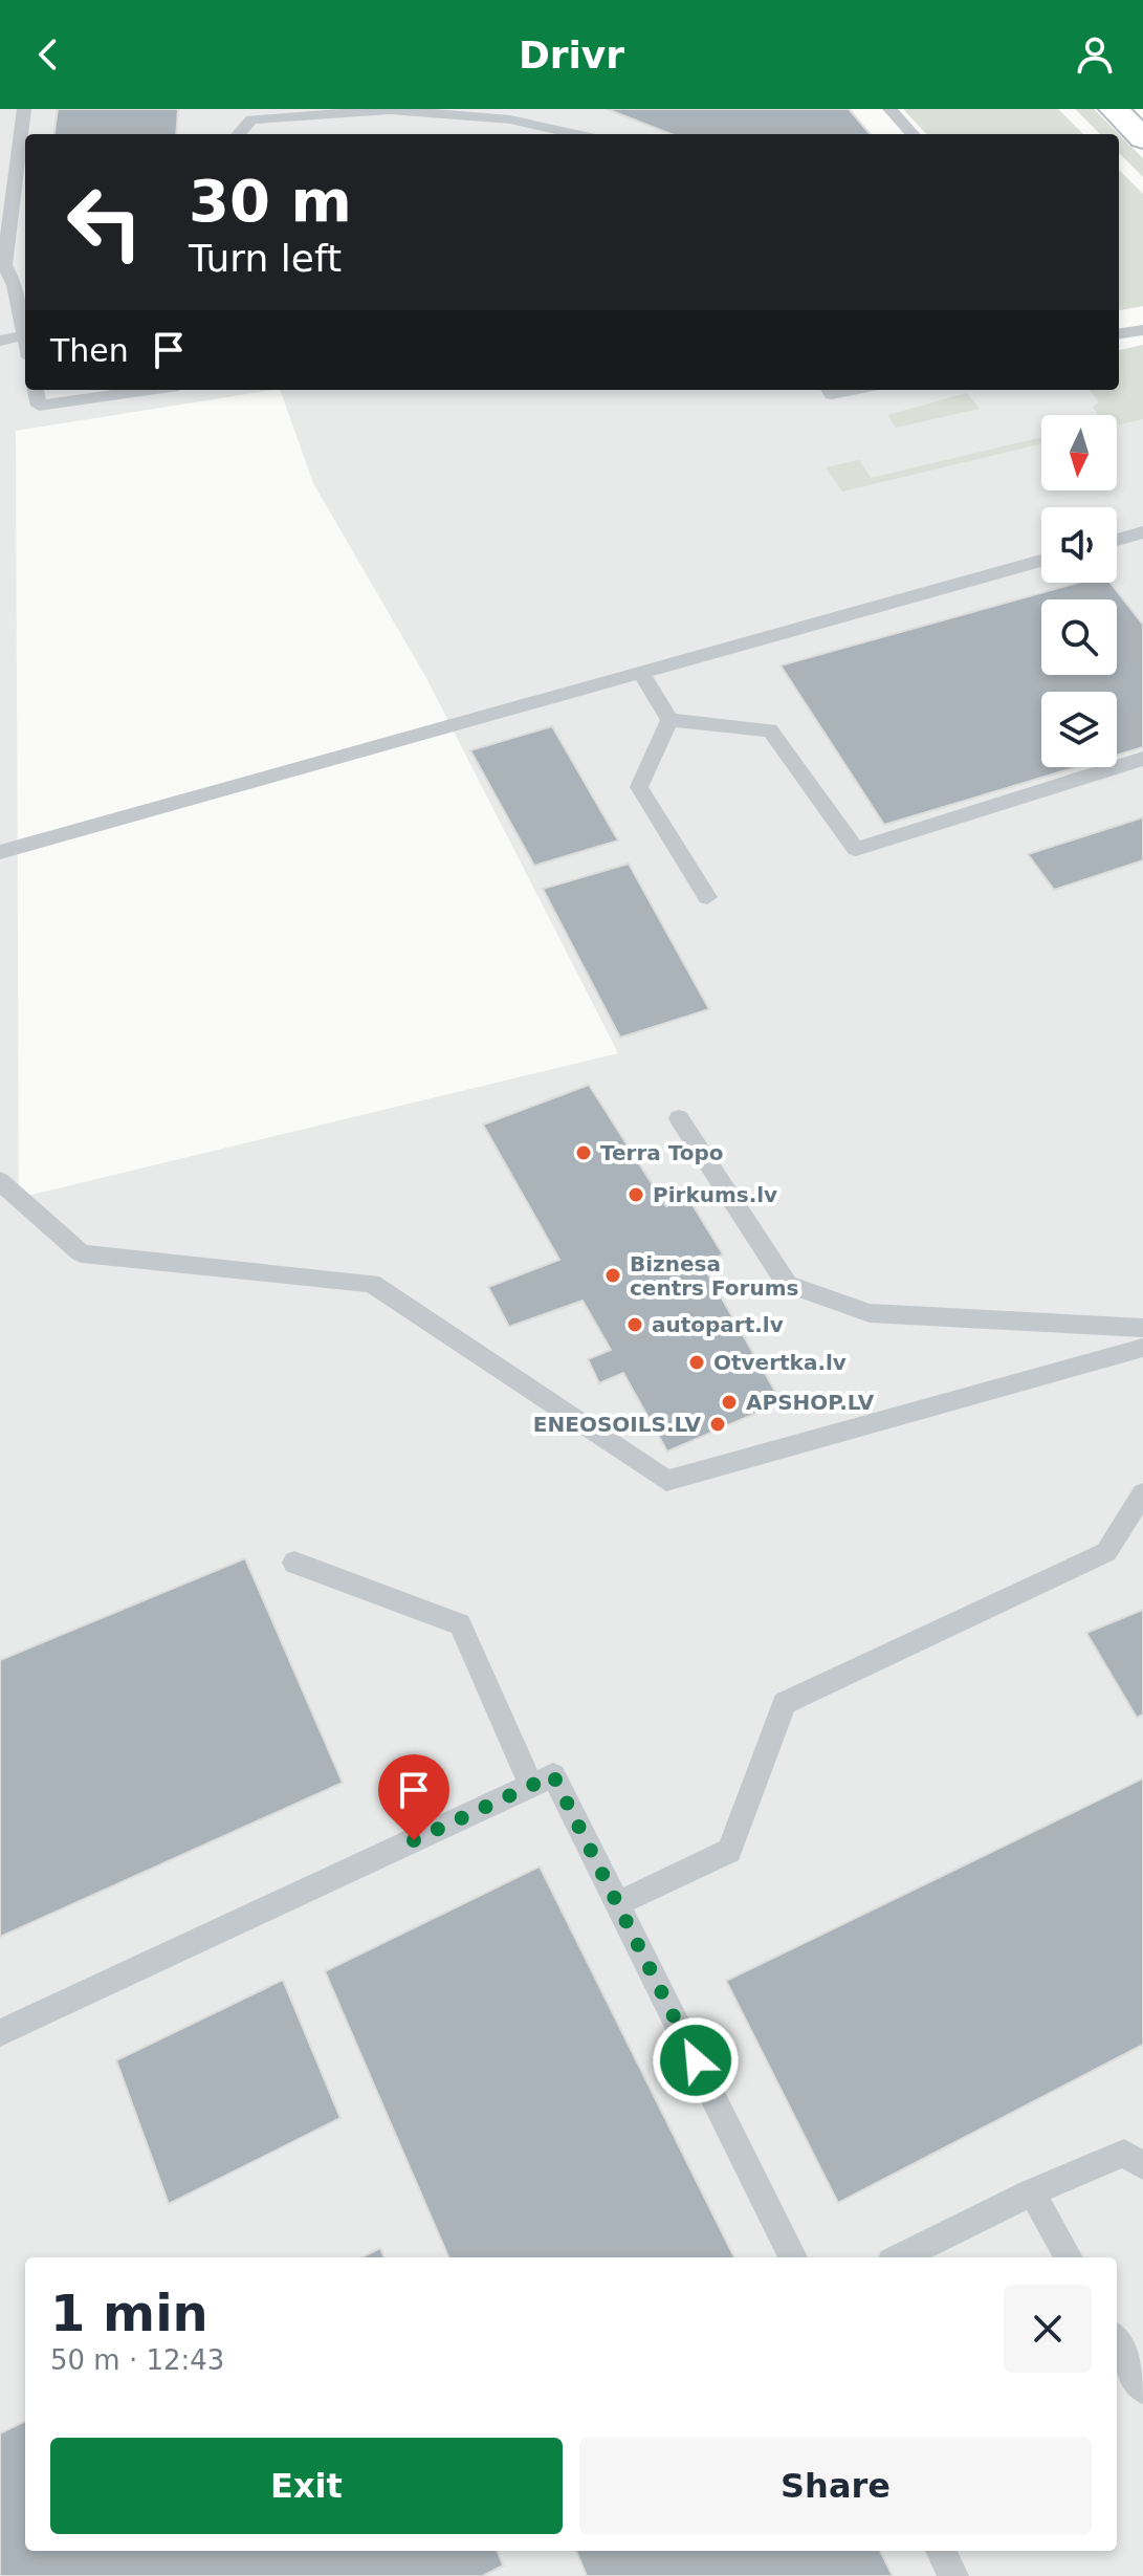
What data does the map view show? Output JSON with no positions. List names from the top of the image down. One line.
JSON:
{"places":["Terra Topo","Pirkums.lv","Biznesa centrs Forums","autopart.lv","Otvertka.lv","APSHOP.LV","ENEOSOILS.LV"],"north":"bottom","page":{"header":"Drivr","turn":["30 m","Turn left"],"then":"Then","heading":["1 min","50 m · 12:43"],"buttons":["Exit","Share"]}}
